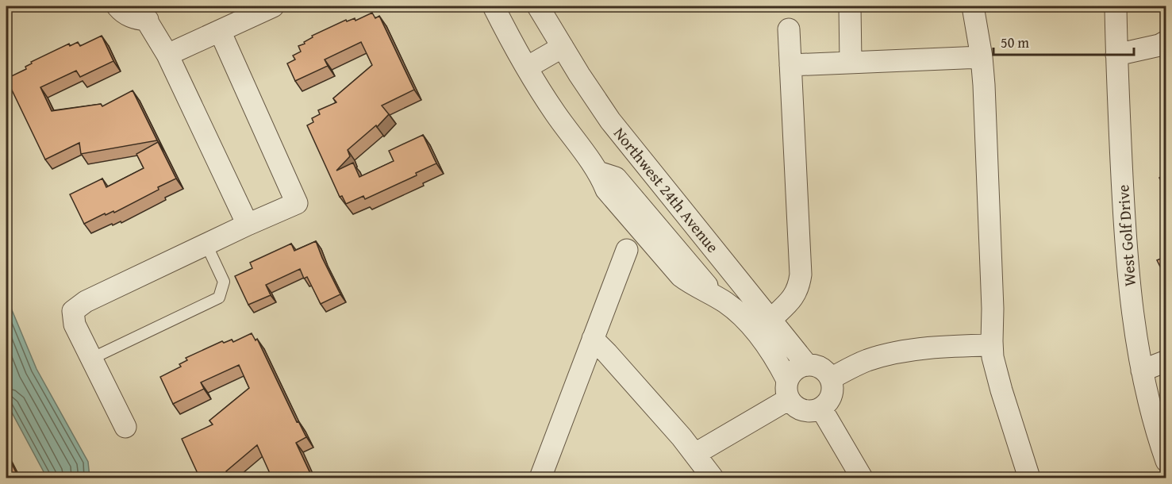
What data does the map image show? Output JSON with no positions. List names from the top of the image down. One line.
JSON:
{"streets":{"street":["Northwest 24th Avenue","West Golf Drive"]},"scale_bar":"50 m"}
